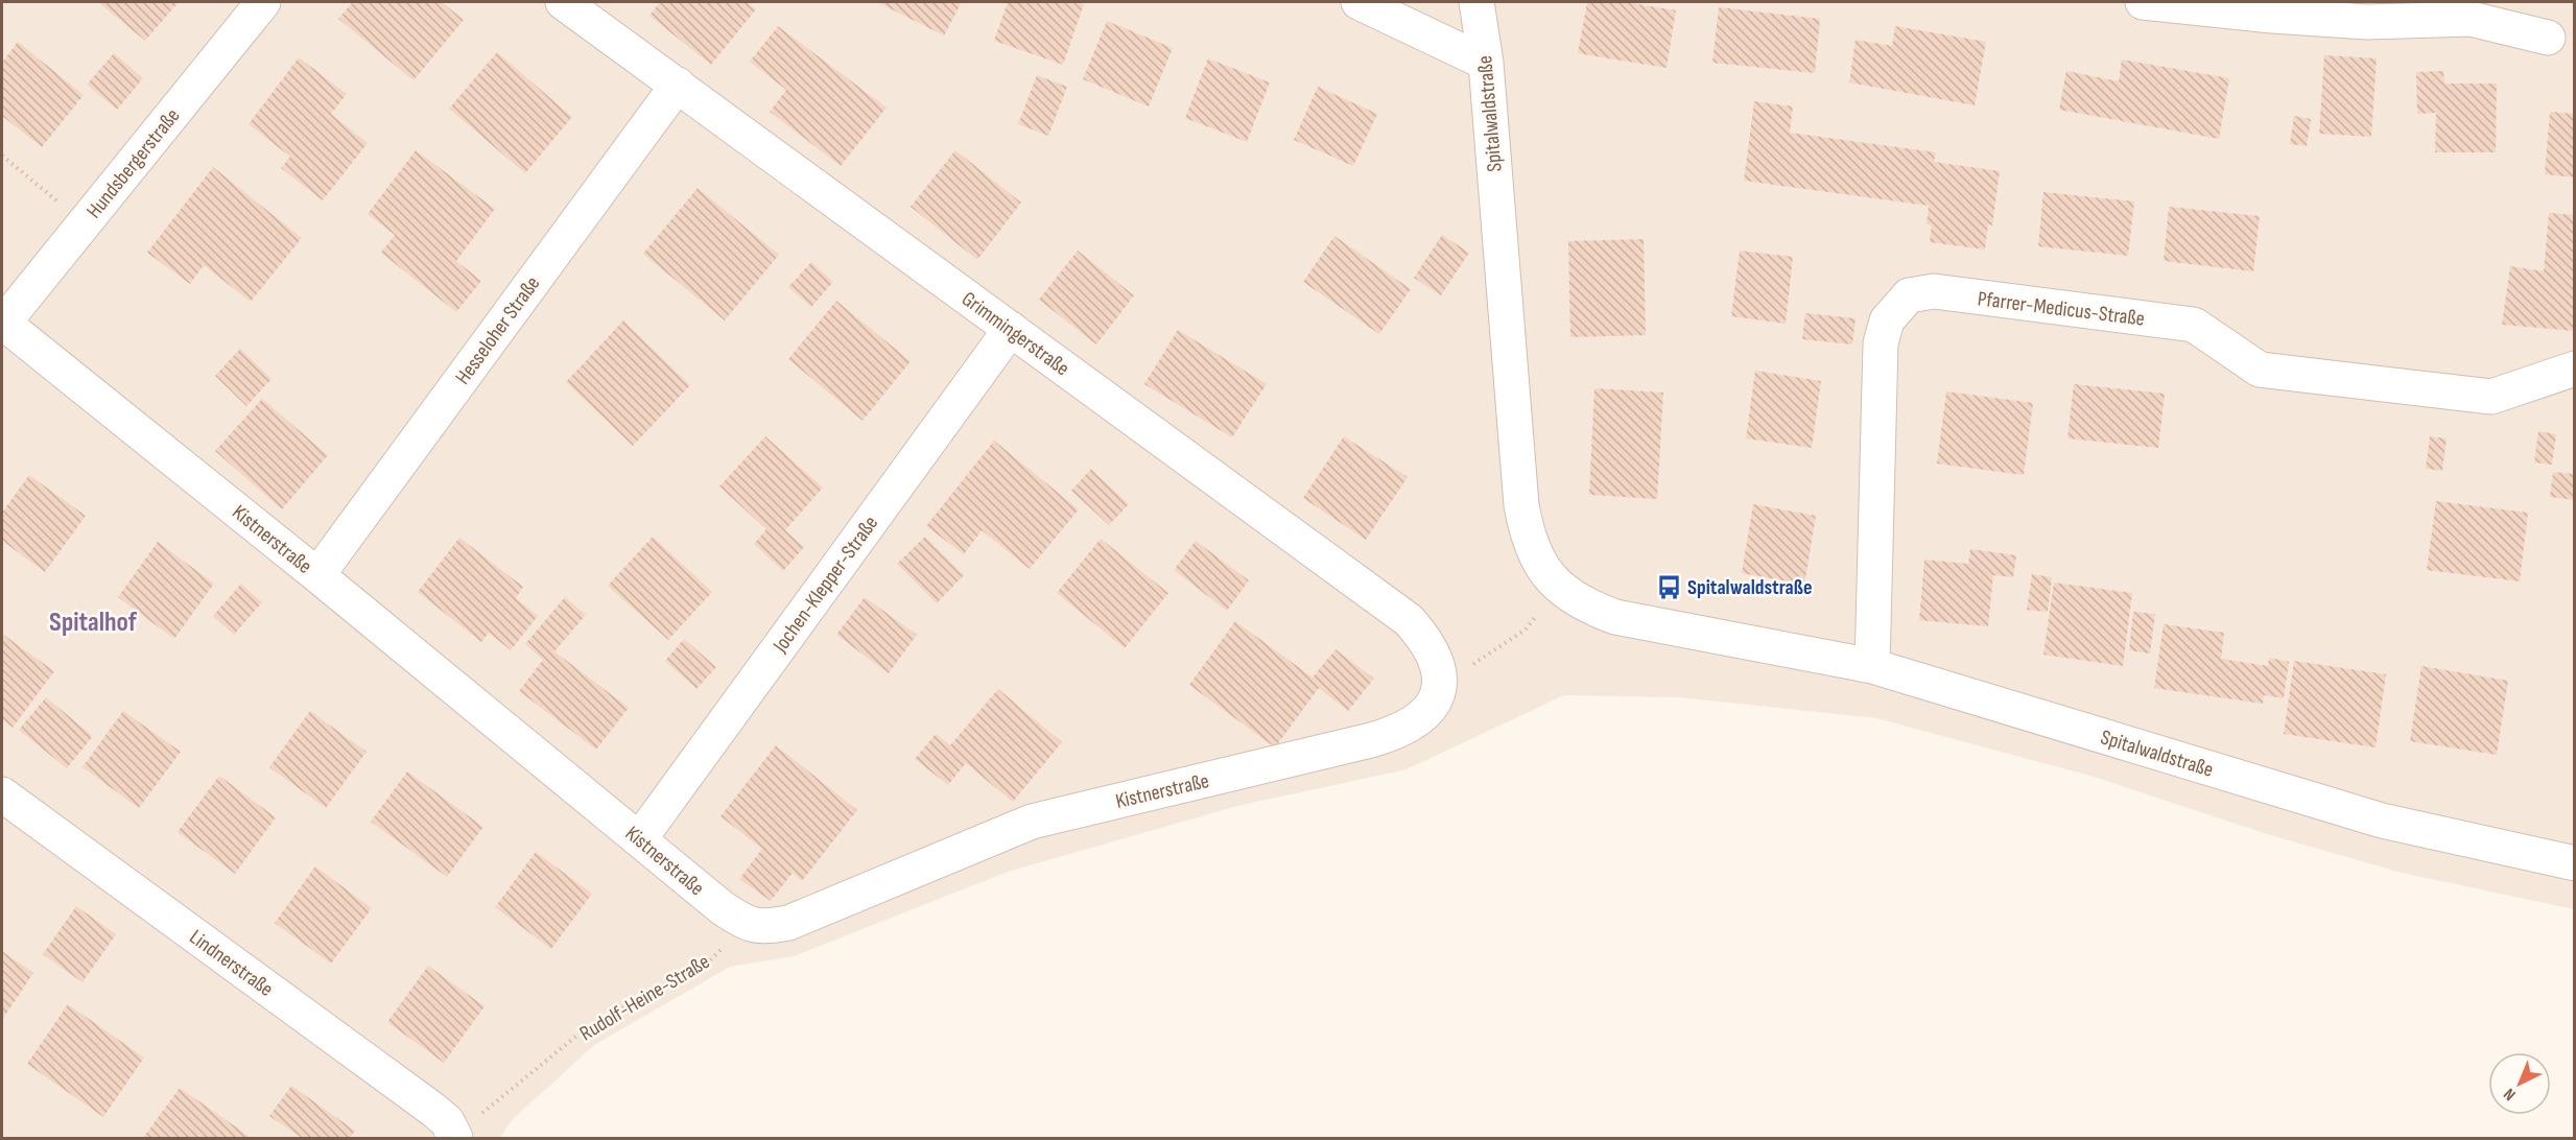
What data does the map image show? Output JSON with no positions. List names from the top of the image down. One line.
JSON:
{"streets":{"street":["Spitalwaldstraße","Hundsbergerstraße","Pfarrer-Medicus-Straße","Hesseloher Straße","Grimmingerstraße","Kistnerstraße","Jochen-Klepper-Straße","Lindnerstraße"],"path":["Rudolf-Heine-Straße"]},"crossings":[["Spitalwaldstraße","Pfarrer-Medicus-Straße"],["Hundsbergerstraße","Kistnerstraße"],["Hesseloher Straße","Grimmingerstraße"],["Hesseloher Straße","Kistnerstraße"],["Grimmingerstraße","Kistnerstraße"],["Grimmingerstraße","Jochen-Klepper-Straße"],["Kistnerstraße","Jochen-Klepper-Straße"],["Kistnerstraße","Rudolf-Heine-Straße"],["Lindnerstraße","Rudolf-Heine-Straße"]],"districts":["Spitalhof"],"places":{"bus stop":["Spitalwaldstraße"]},"north":"bottom left"}
